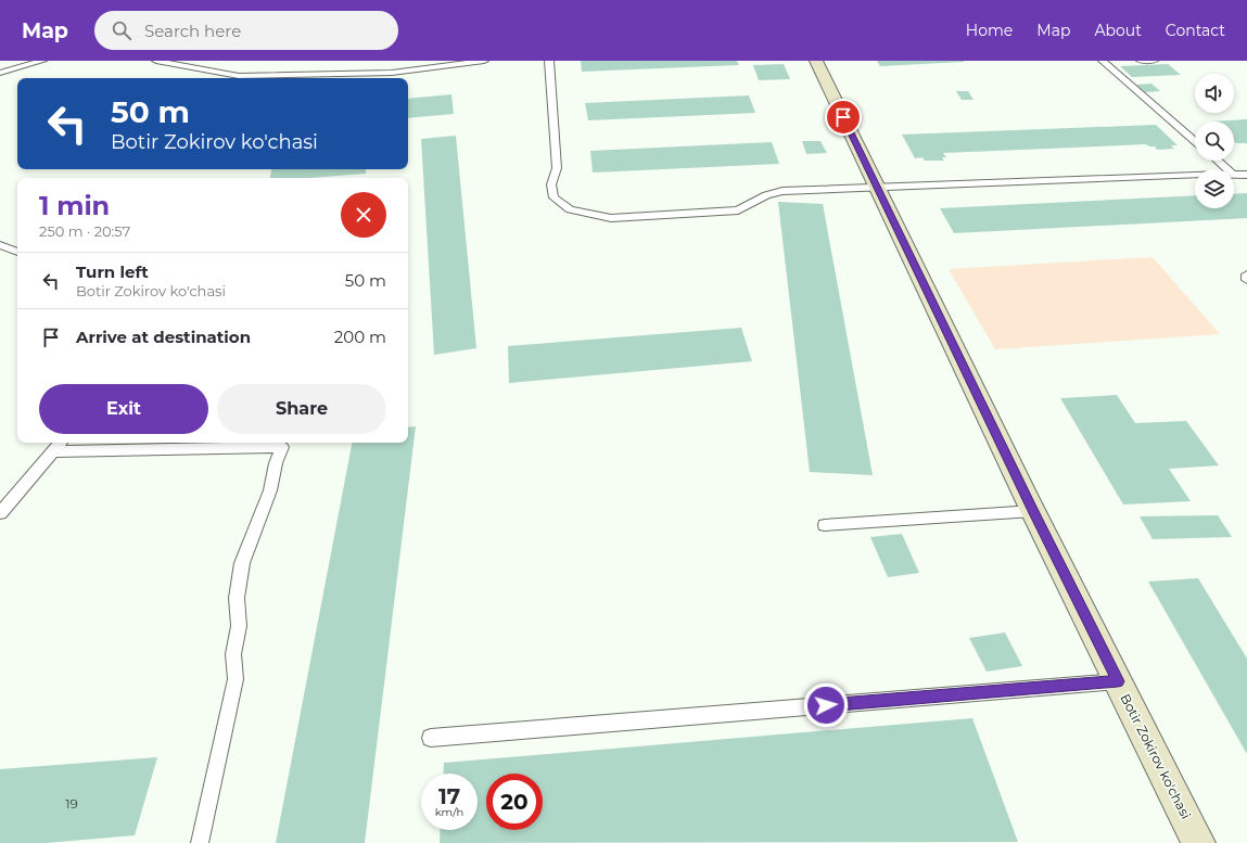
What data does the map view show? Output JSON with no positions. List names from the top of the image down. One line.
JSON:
{"streets":{"street":["Botir Zokirov ko'chasi"]},"house_numbers":["19"],"page":{"header":"Map","search":"Search here","nav":["Home","Map","About","Contact"],"turn":["50 m","Botir Zokirov ko'chasi"],"heading":["1 min","250 m · 20:57"],"list":[{"name":"Turn left","note":"Botir Zokirov ko'chasi","value":"50 m"},{"name":"Arrive at destination","value":"200 m"}],"buttons":["Exit","Share"],"speed":"17 km/h","limit":"20"}}
